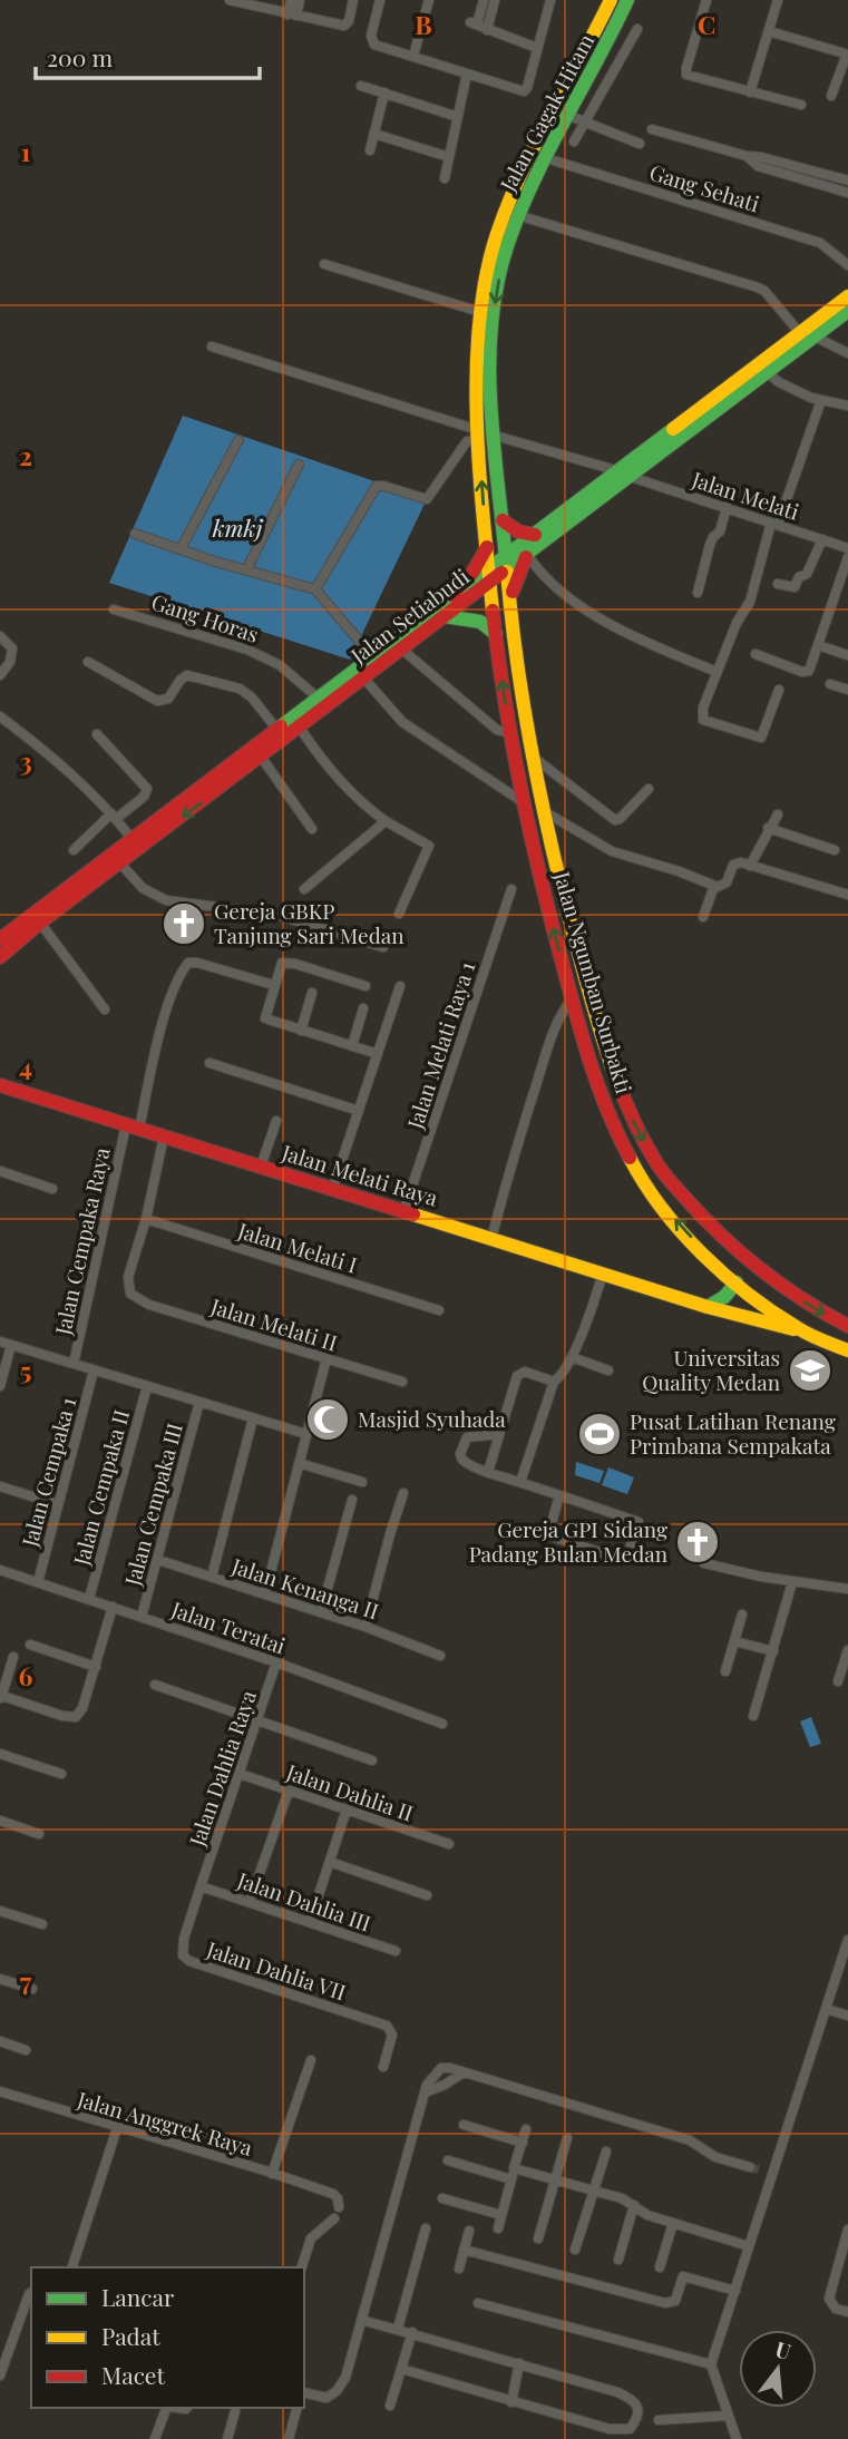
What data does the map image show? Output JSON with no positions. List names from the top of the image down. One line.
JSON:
{"streets":{"main road":["Jalan Gagak Hitam","Jalan Setiabudi","Jalan Ngumban Surbakti","Jalan Melati Raya"],"street":["Gang Sehati","Jalan Melati","Gang Horas","Jalan Melati Raya 1","Jalan Cempaka Raya","Jalan Melati I","Jalan Melati II","Jalan Cempaka 1","Jalan Cempaka II","Jalan Cempaka III","Jalan Kenanga II","Jalan Teratai","Jalan Dahlia Raya","Jalan Dahlia II","Jalan Dahlia III","Jalan Dahlia VII","Jalan Anggrek Raya"]},"crossings":[["Jalan Gagak Hitam","Gang Sehati"],["Jalan Gagak Hitam","Jalan Melati"],["Jalan Gagak Hitam","Jalan Setiabudi"],["Jalan Gagak Hitam","Jalan Ngumban Surbakti"],["Jalan Melati","Jalan Setiabudi"],["Jalan Setiabudi","Gang Horas"],["Jalan Setiabudi","Jalan Ngumban Surbakti"],["Jalan Ngumban Surbakti","Jalan Melati Raya"],["Jalan Melati Raya 1","Jalan Melati Raya"],["Jalan Melati Raya","Jalan Cempaka Raya"],["Jalan Melati I","Jalan Melati II"],["Jalan Cempaka 1","Jalan Teratai"],["Jalan Cempaka II","Jalan Teratai"],["Jalan Cempaka III","Jalan Kenanga II"],["Jalan Cempaka III","Jalan Teratai"],["Jalan Teratai","Jalan Dahlia Raya"],["Jalan Dahlia Raya","Jalan Dahlia II"],["Jalan Dahlia Raya","Jalan Dahlia III"],["Jalan Dahlia Raya","Jalan Dahlia VII"],["Jalan Dahlia III","Jalan Dahlia VII"]],"water":["kmkj"],"places":{"church":["Gereja GBKP Tanjung Sari Medan","Gereja GPI Sidang Padang Bulan Medan"],"school or university":["Universitas Quality Medan"],"mosque":["Masjid Syuhada"],"sports":["Pusat Latihan Renang Primbana Sempakata"]},"legend":["Lancar","Padat","Macet"],"scale_bar":"200 m","north":"top","grid":{"columns":["B","C"],"rows":["1","2","3","4","5","6","7"]}}
